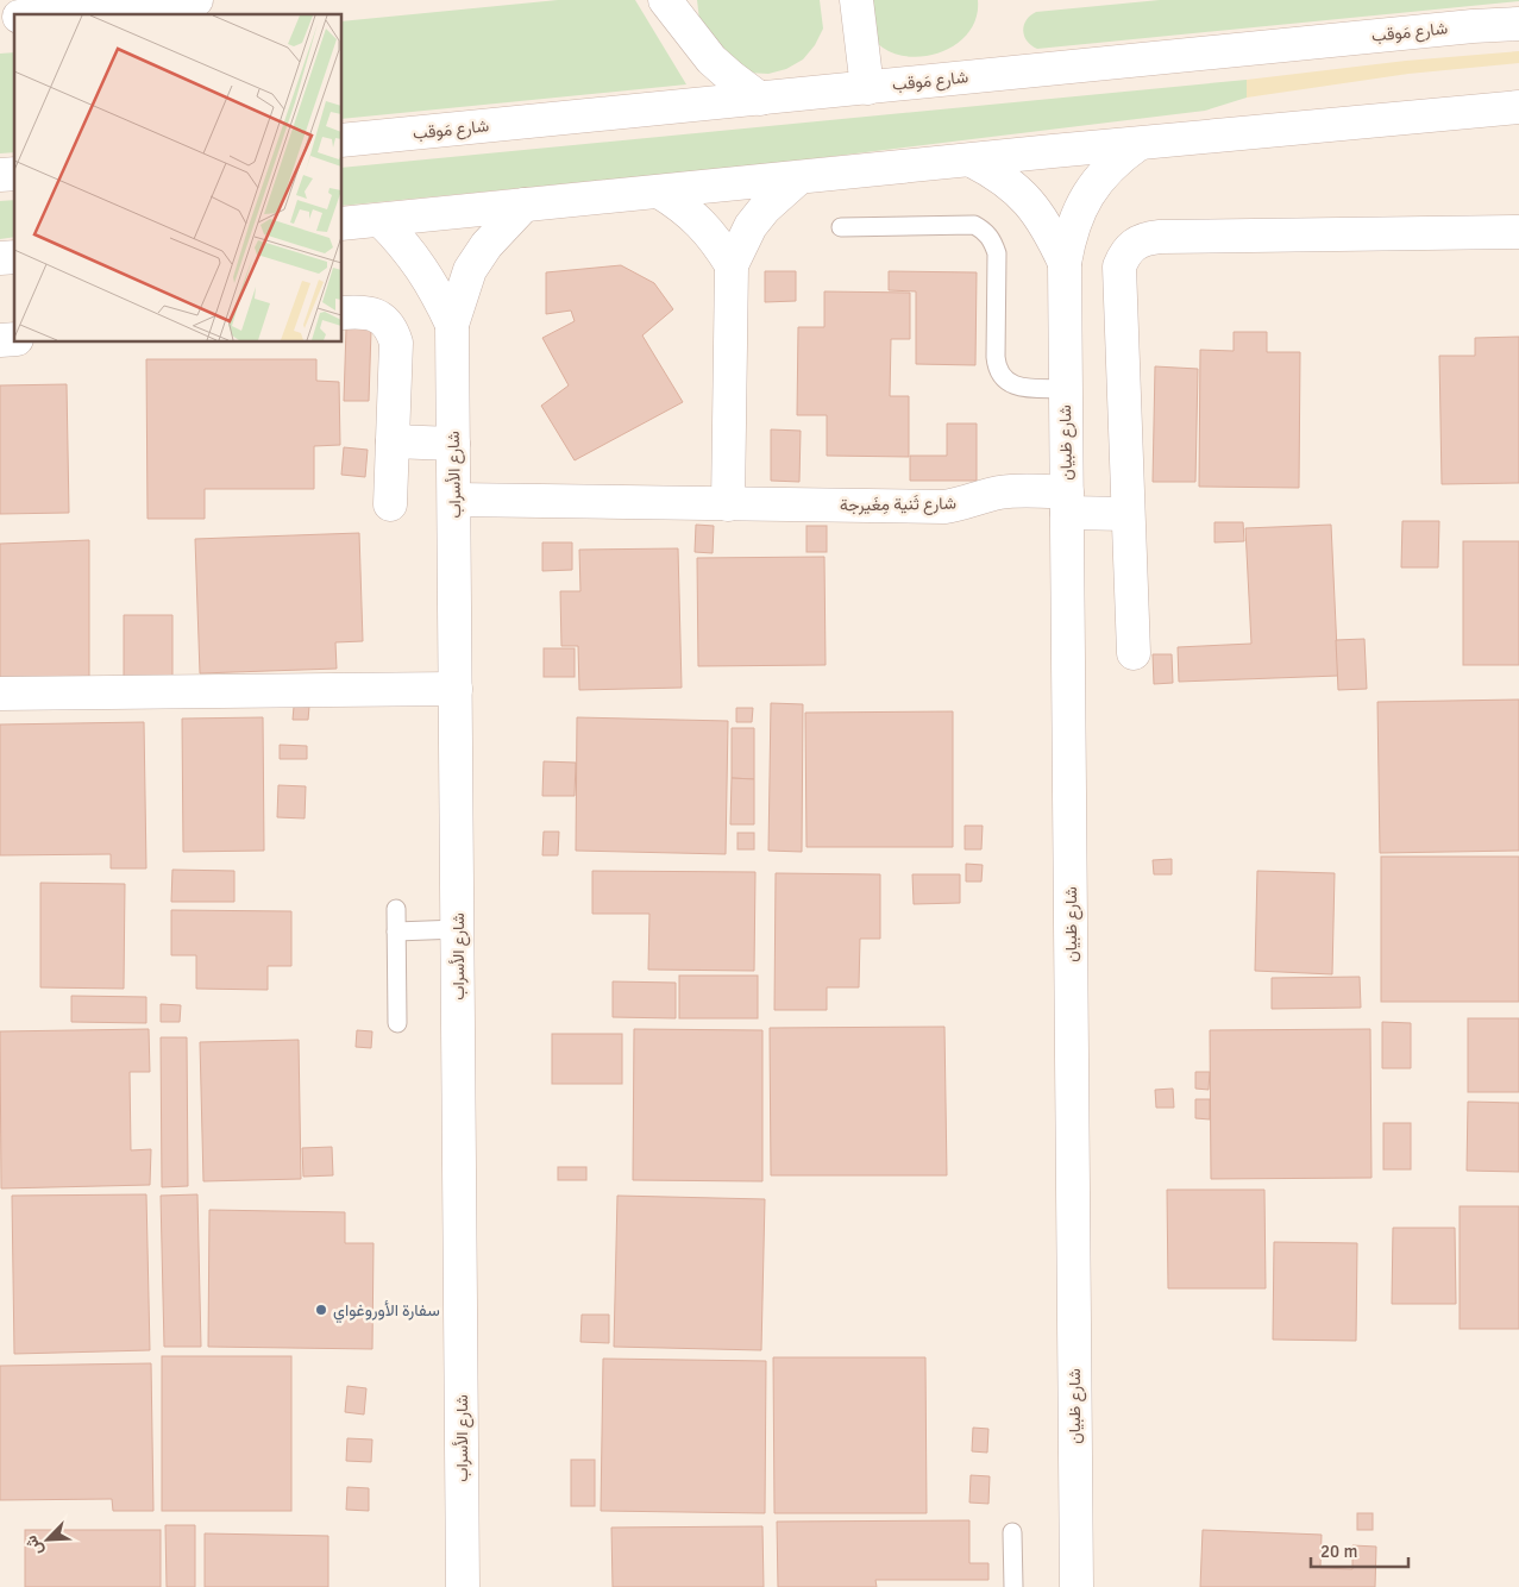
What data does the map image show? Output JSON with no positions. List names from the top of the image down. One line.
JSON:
{"streets":{"street":["شارع مَوقب","شارع ظبيان","شارع الأسراب","شارع ثَنية مِغَيرجة"]},"crossings":[["شارع ظبيان","شارع ثَنية مِغَيرجة"],["شارع الأسراب","شارع ثَنية مِغَيرجة"]],"places":["سفارة الأوروغواي"],"scale_bar":"20 m","north":"bottom left"}
